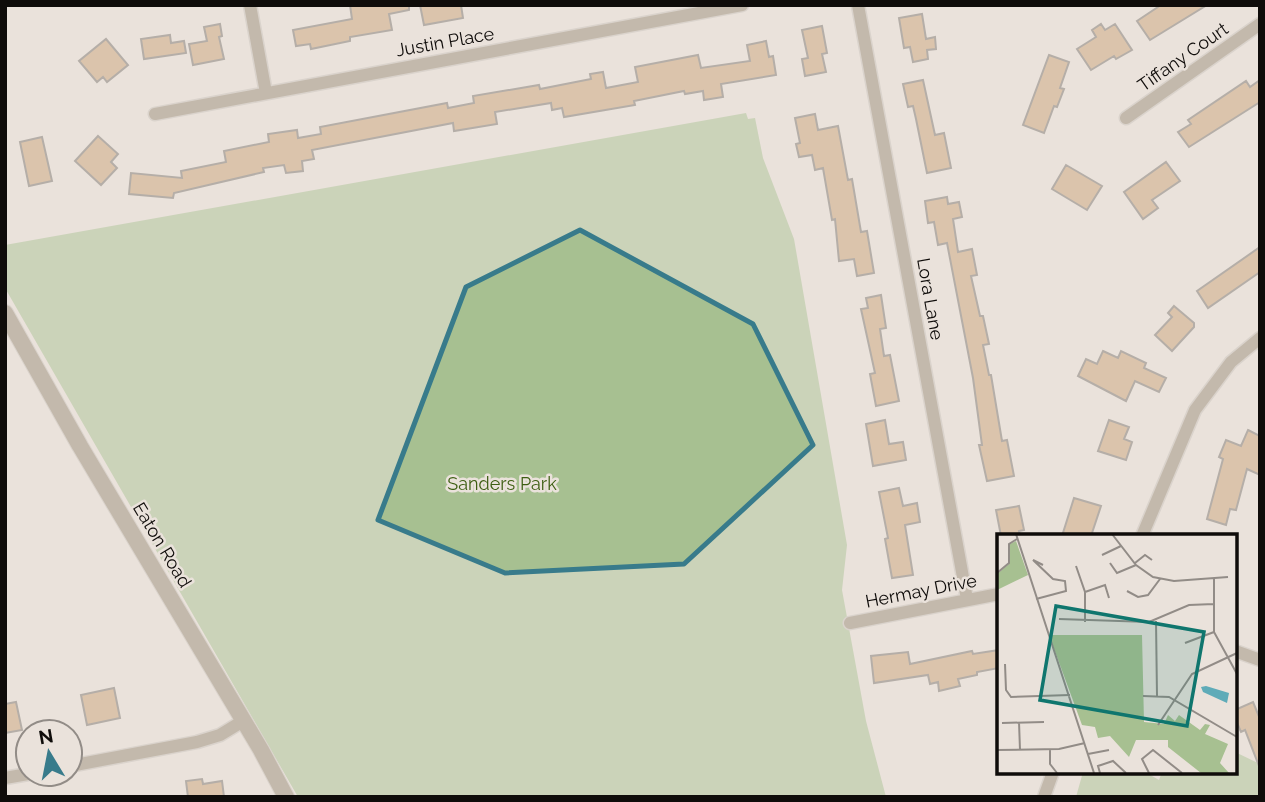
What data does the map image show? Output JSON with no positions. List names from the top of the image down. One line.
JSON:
{"streets":{"street":["Justin Place","Tiffany Court","Lora Lane","Eaton Road","Hermay Drive"]},"crossings":[["Lora Lane","Hermay Drive"]],"parks":["Sanders Park"],"north":"top"}
